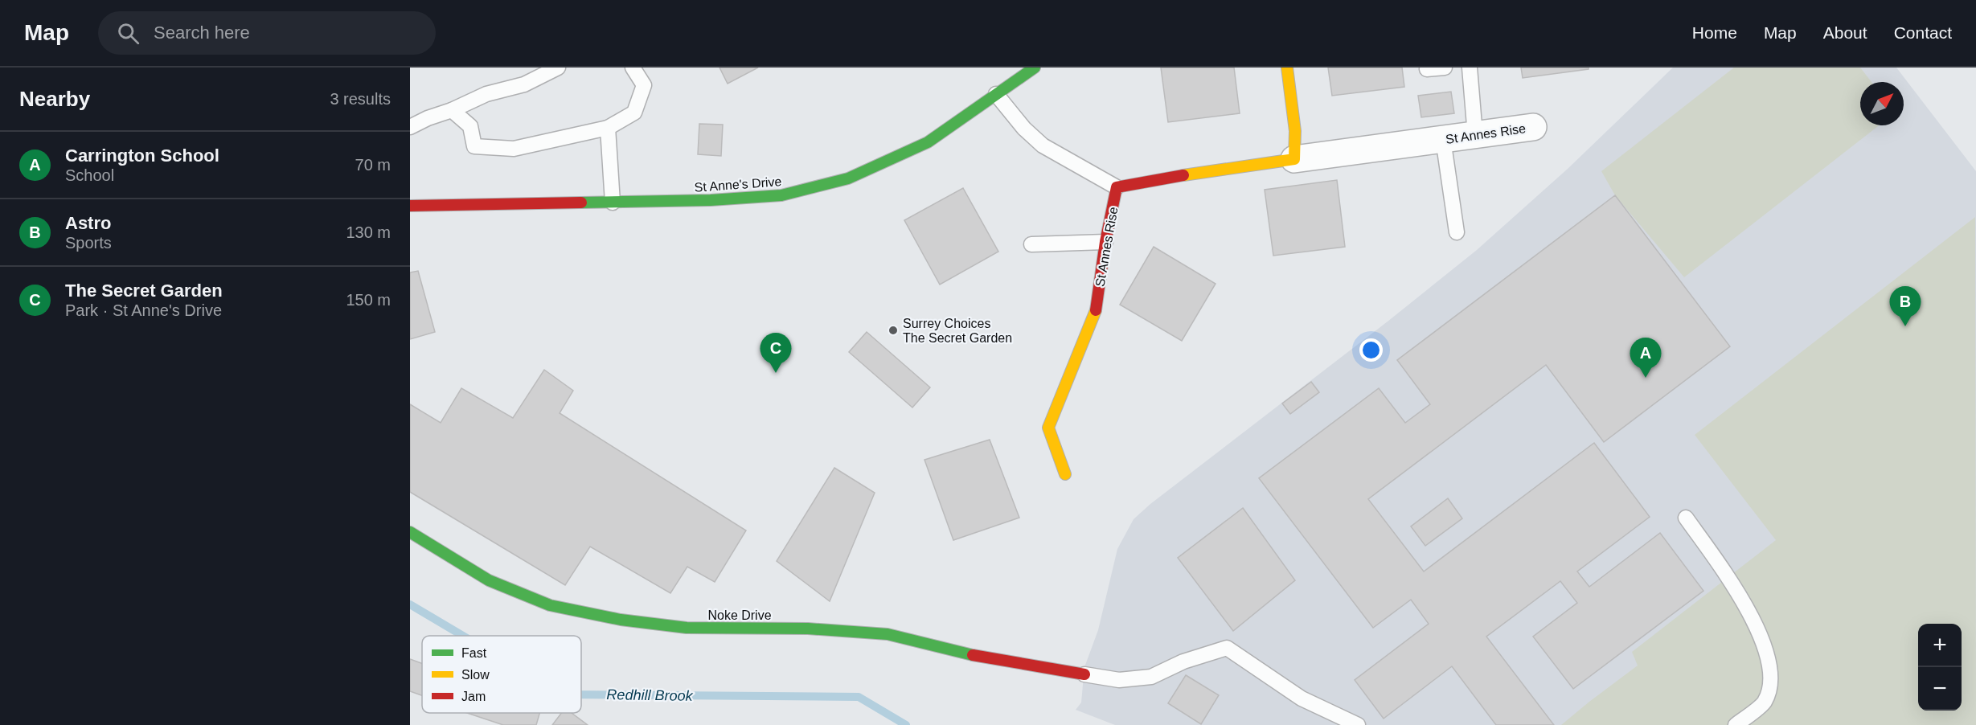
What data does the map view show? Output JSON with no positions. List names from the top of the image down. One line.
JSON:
{"streets":{"street":["St Annes Rise","St Anne's Drive","Noke Drive"]},"water":["Redhill Brook"],"places":["Surrey Choices The Secret Garden"],"legend":["Fast","Slow","Jam"],"north":"top right","page":{"header":"Map","search":"Search here","nav":["Home","Map","About","Contact"],"heading":["Nearby","3 results"],"list":[{"mark":"A","name":"Carrington School","note":"School","value":"70 m"},{"mark":"B","name":"Astro","note":"Sports","value":"130 m"},{"mark":"C","name":"The Secret Garden","note":"Park · St Anne's Drive","value":"150 m"}],"pins":["B","C","A"],"map_buttons":["+","−"]}}
